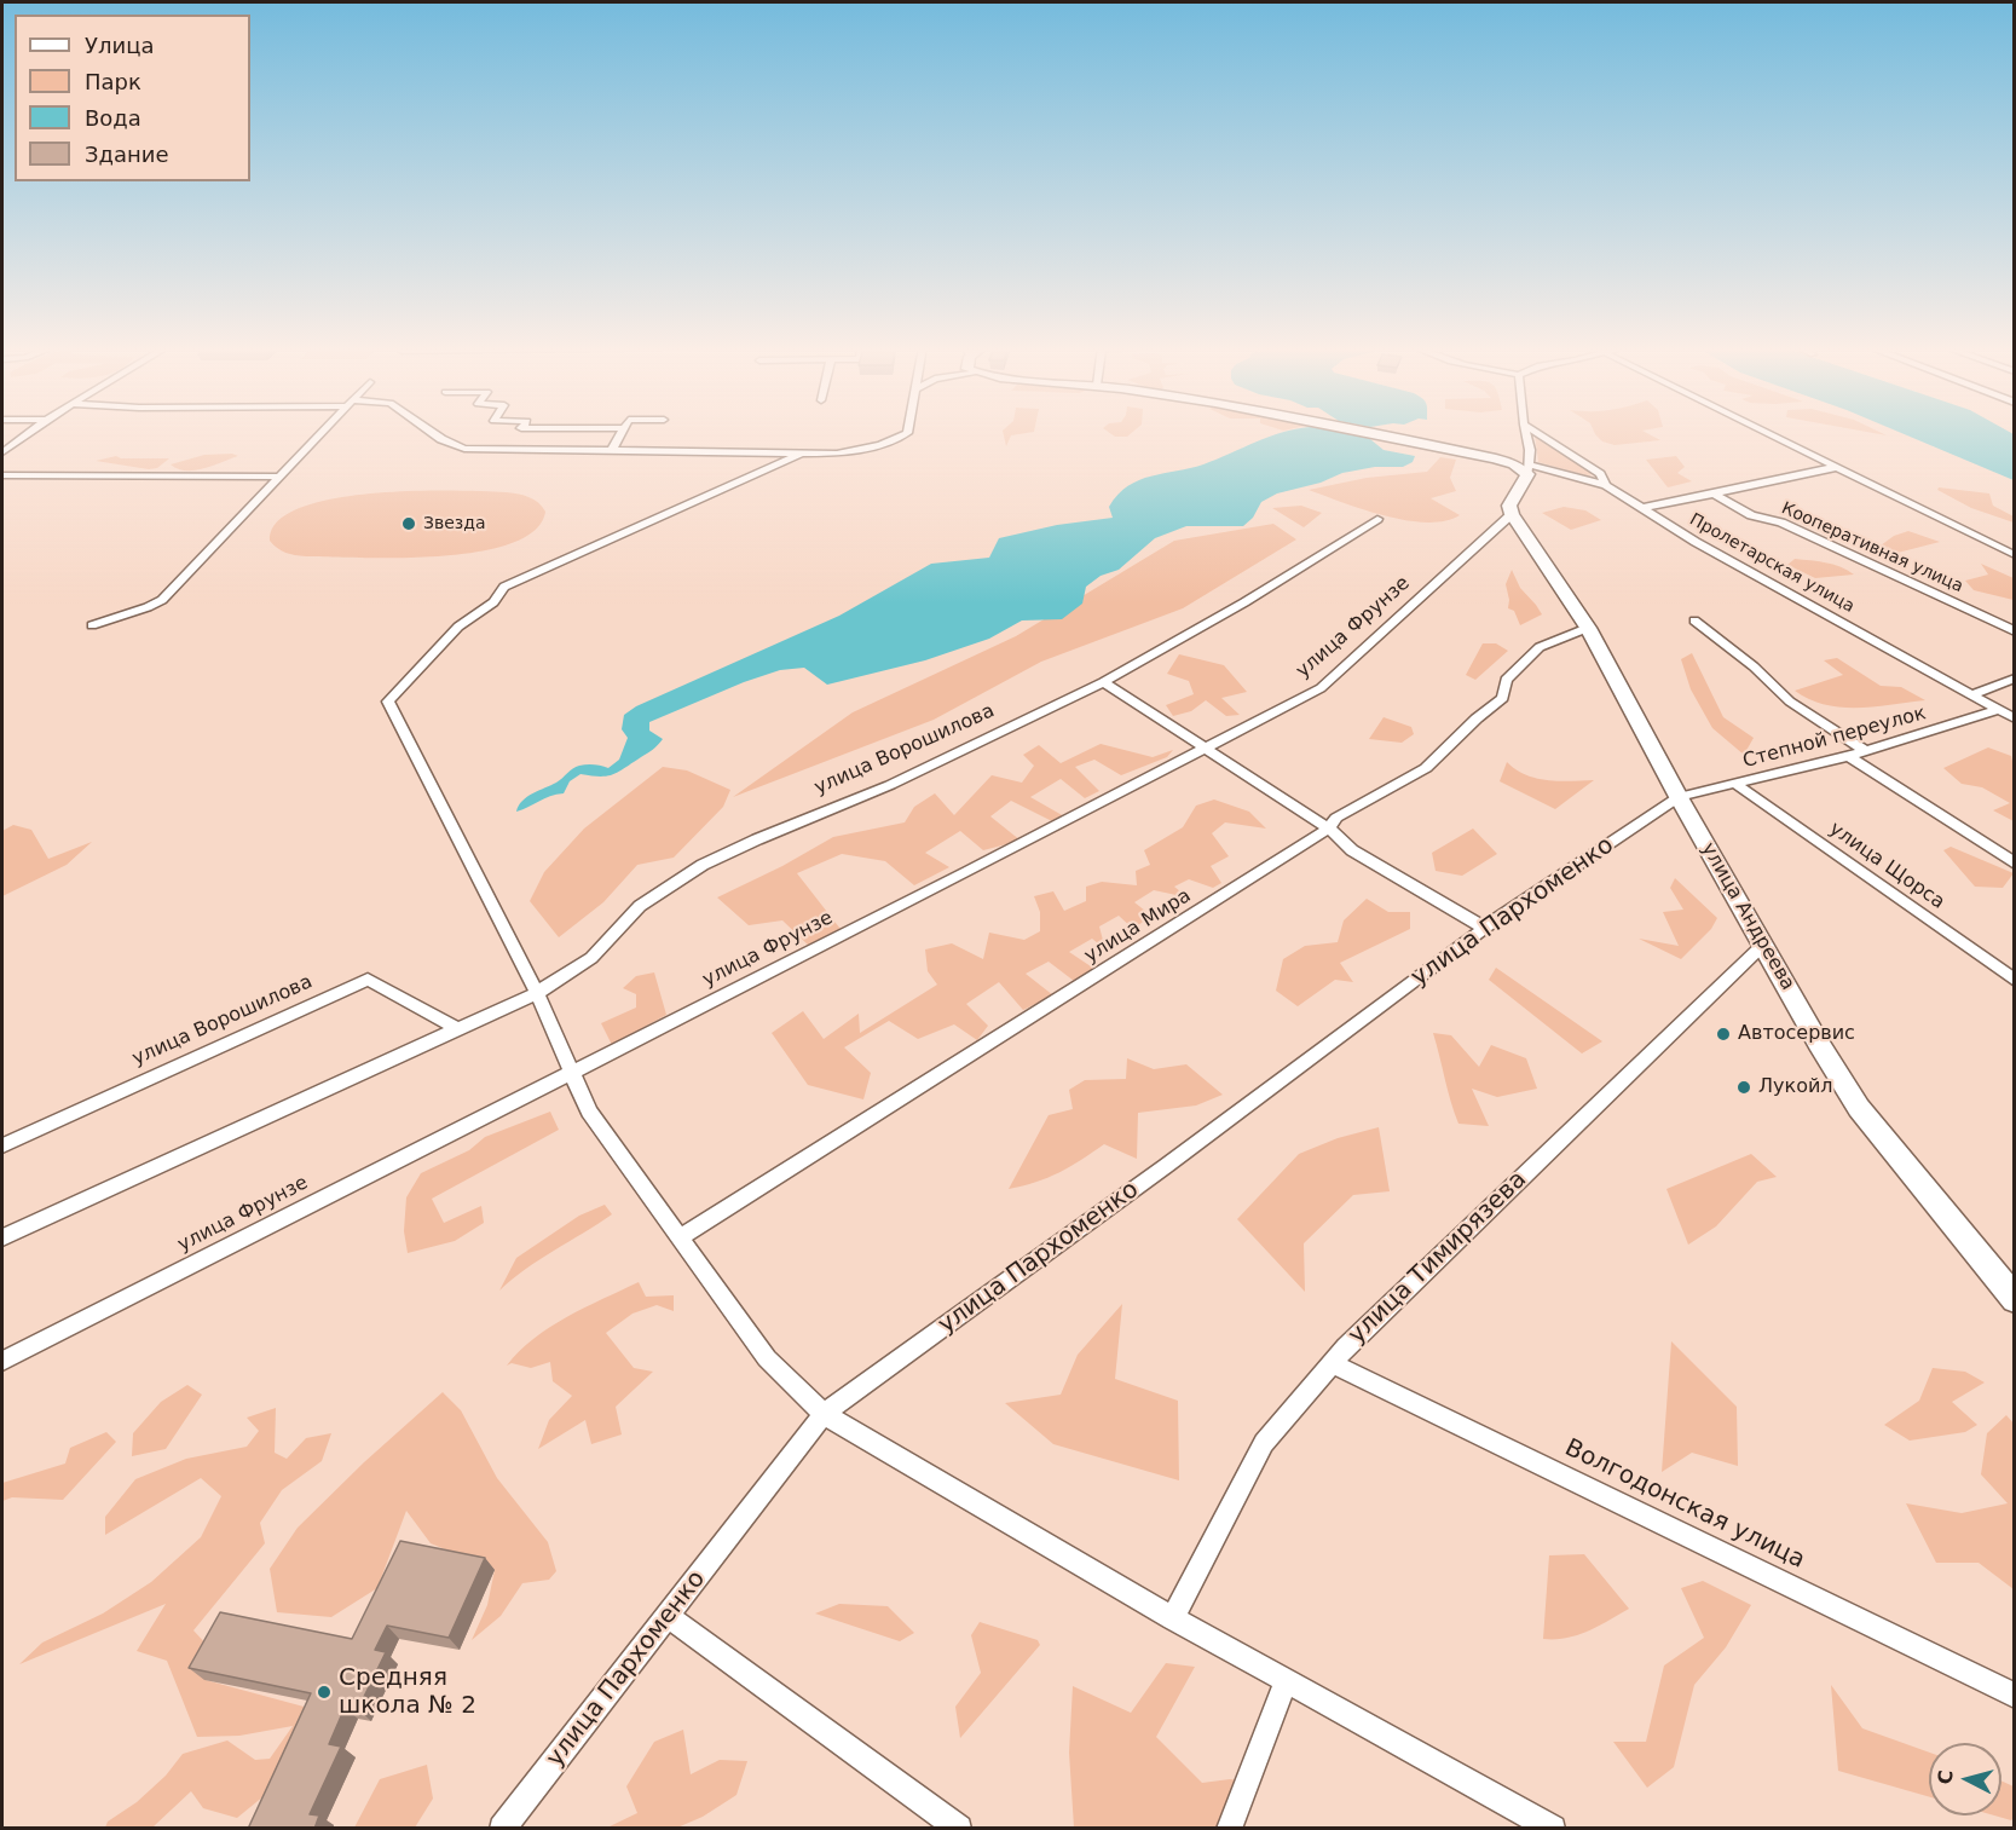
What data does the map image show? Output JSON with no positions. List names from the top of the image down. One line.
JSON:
{"streets":{"main road":["улица Андреева"],"street":["Кооперативная улица","Пролетарская улица","улица Фрунзе","Степной переулок","улица Ворошилова","улица Щорса","улица Пархоменко","улица Мира","улица Тимирязева","Волгодонская улица"]},"crossings":[["Пролетарская улица","Степной переулок"],["улица Фрунзе","улица Андреева"],["Степной переулок","улица Щорса"],["Степной переулок","улица Пархоменко"],["Степной переулок","улица Андреева"],["улица Пархоменко","улица Андреева"],["улица Андреева","улица Мира"],["улица Андреева","улица Тимирязева"],["улица Тимирязева","Волгодонская улица"]],"places":["Звезда","Автосервис","Лукойл","Средняя школа № 2"],"legend":["Улица","Парк","Вода","Здание"],"north":"left"}
